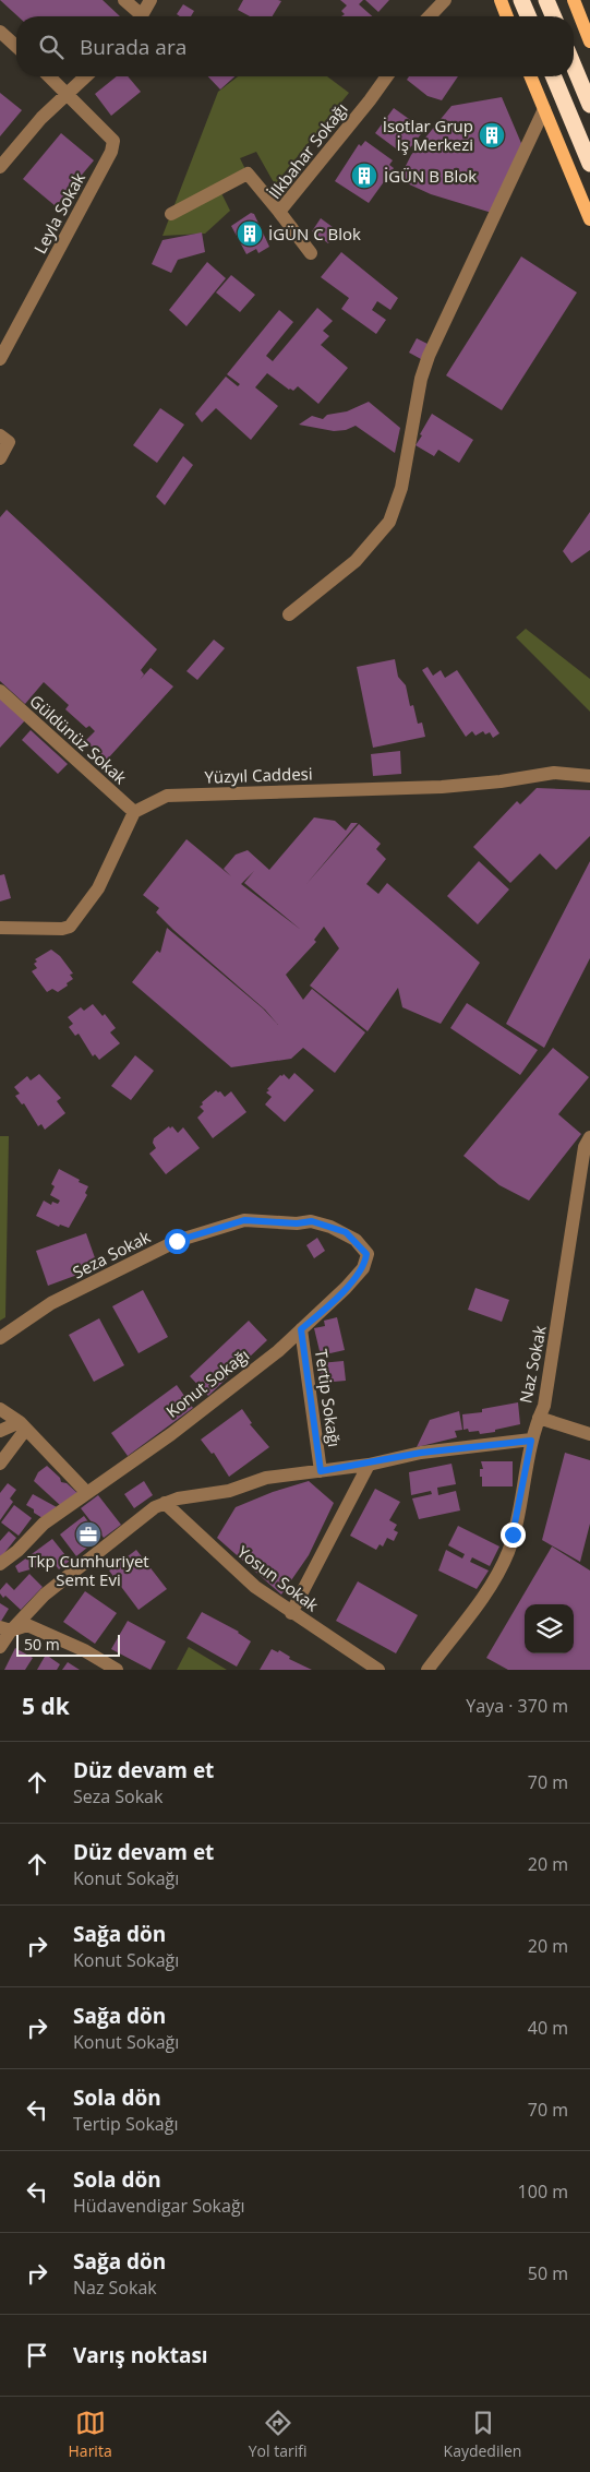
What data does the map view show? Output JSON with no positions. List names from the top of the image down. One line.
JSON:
{"streets":{"street":["İlkbahar Sokağı","Leyla Sokak","Güldünüz Sokak","Yüzyıl Caddesi","Seza Sokak","Naz Sokak","Konut Sokağı","Tertip Sokağı","Yosun Sokak"]},"crossings":[["Güldünüz Sokak","Yüzyıl Caddesi"],["Seza Sokak","Konut Sokağı"],["Konut Sokağı","Tertip Sokağı"]],"places":{"building":["İsotlar Grup İş Merkezi","İGÜN B Blok","İGÜN C Blok"],"office":["Tkp Cumhuriyet Semt Evi"]},"scale_bar":"50 m","page":{"search":"Burada ara","scale":"50 m","heading":["5 dk","Yaya · 370 m"],"list":[["Düz devam et","Seza Sokak","70 m"],["Düz devam et","Konut Sokağı","20 m"],["Sağa dön","Konut Sokağı","20 m"],["Sağa dön","Konut Sokağı","40 m"],["Sola dön","Tertip Sokağı","70 m"],["Sola dön","Hüdavendigar Sokağı","100 m"],["Sağa dön","Naz Sokak","50 m"],"Varış noktası"],"nav":["Harita","Yol tarifi","Kaydedilen"]}}
